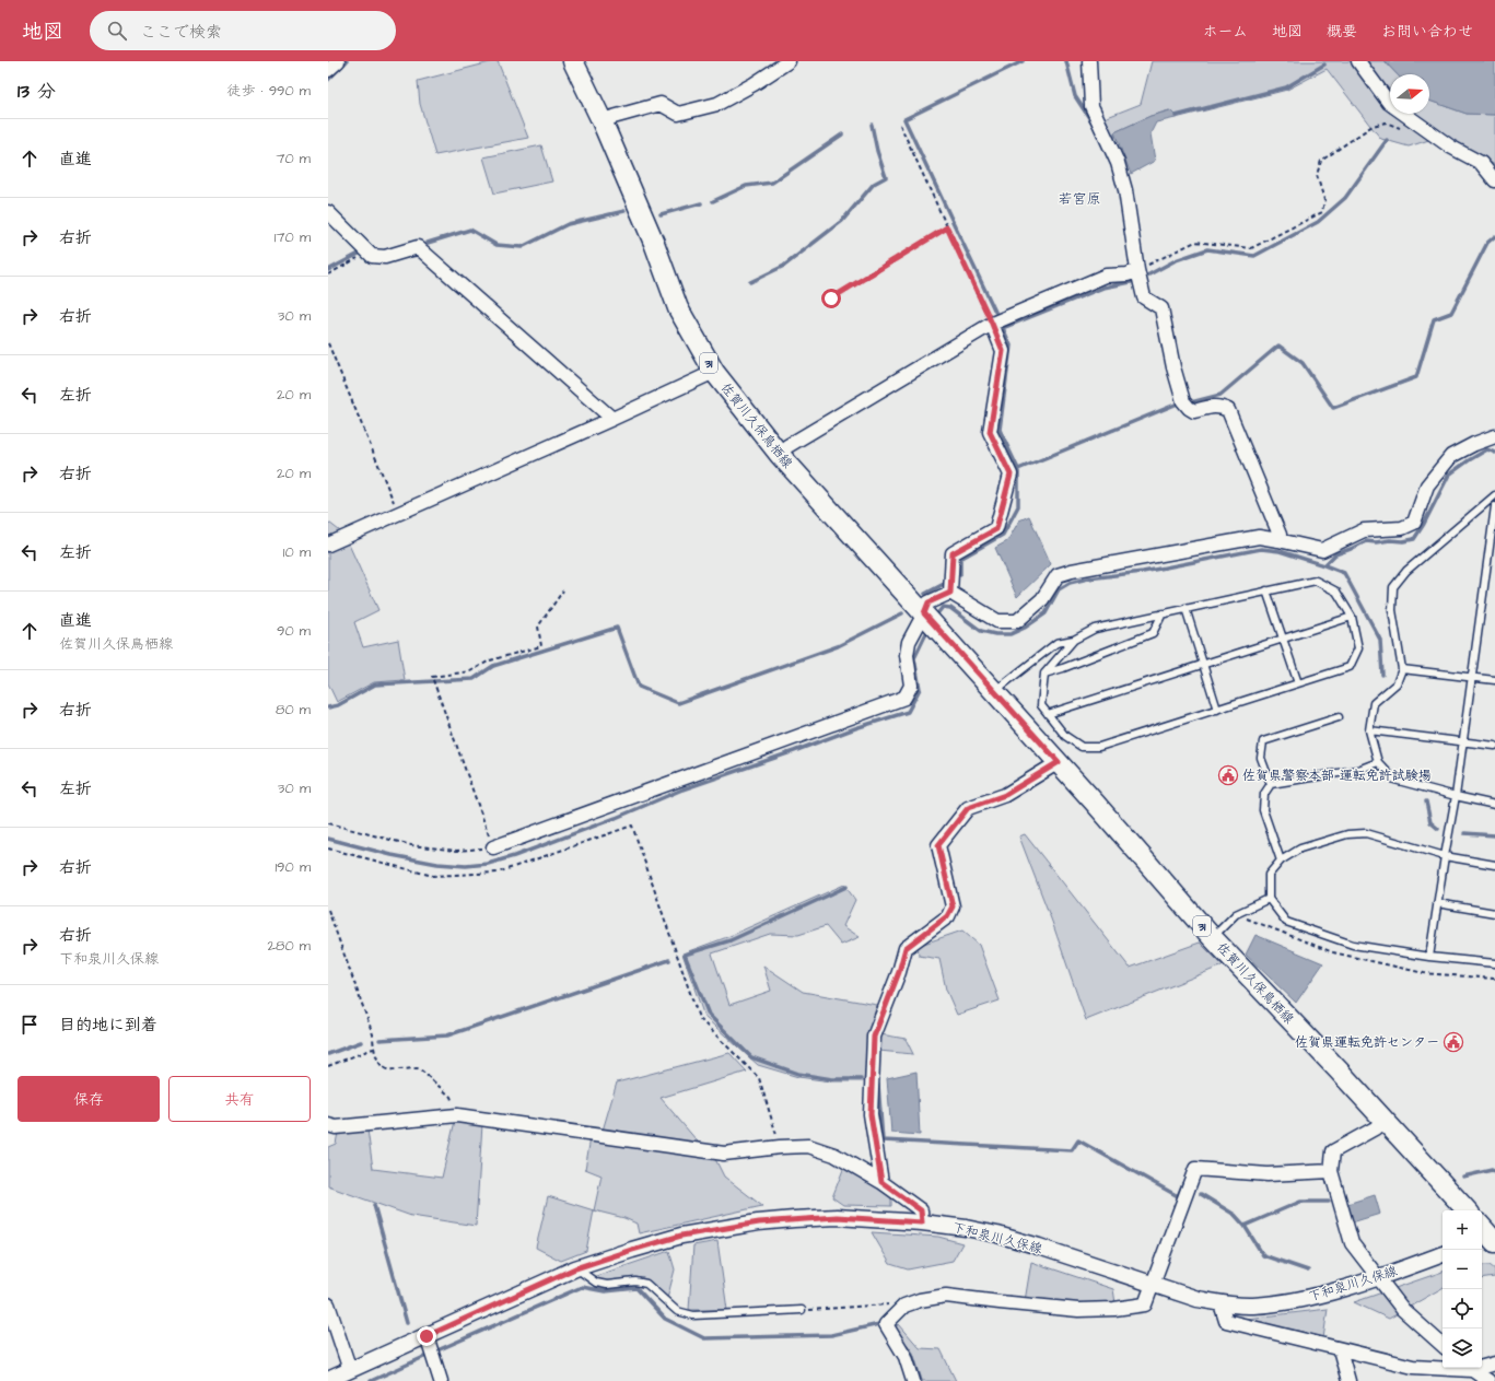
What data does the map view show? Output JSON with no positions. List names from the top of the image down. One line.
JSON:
{"streets":{"main road":["31","佐賀川久保鳥栖線"],"street":["下和泉川久保線"]},"districts":["若宮原"],"places":{"public building":["佐賀県警察本部 運転免許試験場","佐賀県運転免許センター"]},"north":"right","page":{"header":"地図","search":"ここで検索","nav":["ホーム","地図","概要","お問い合わせ"],"heading":["13 分","徒歩 · 990 m"],"list":[["直進","70 m"],["右折","170 m"],["右折","30 m"],["左折","20 m"],["右折","20 m"],["左折","10 m"],["直進","佐賀川久保鳥栖線","90 m"],["右折","80 m"],["左折","30 m"],["右折","190 m"],["右折","下和泉川久保線","280 m"],"目的地に到着"],"buttons":["保存","共有"],"map_buttons":["+","−"]}}
